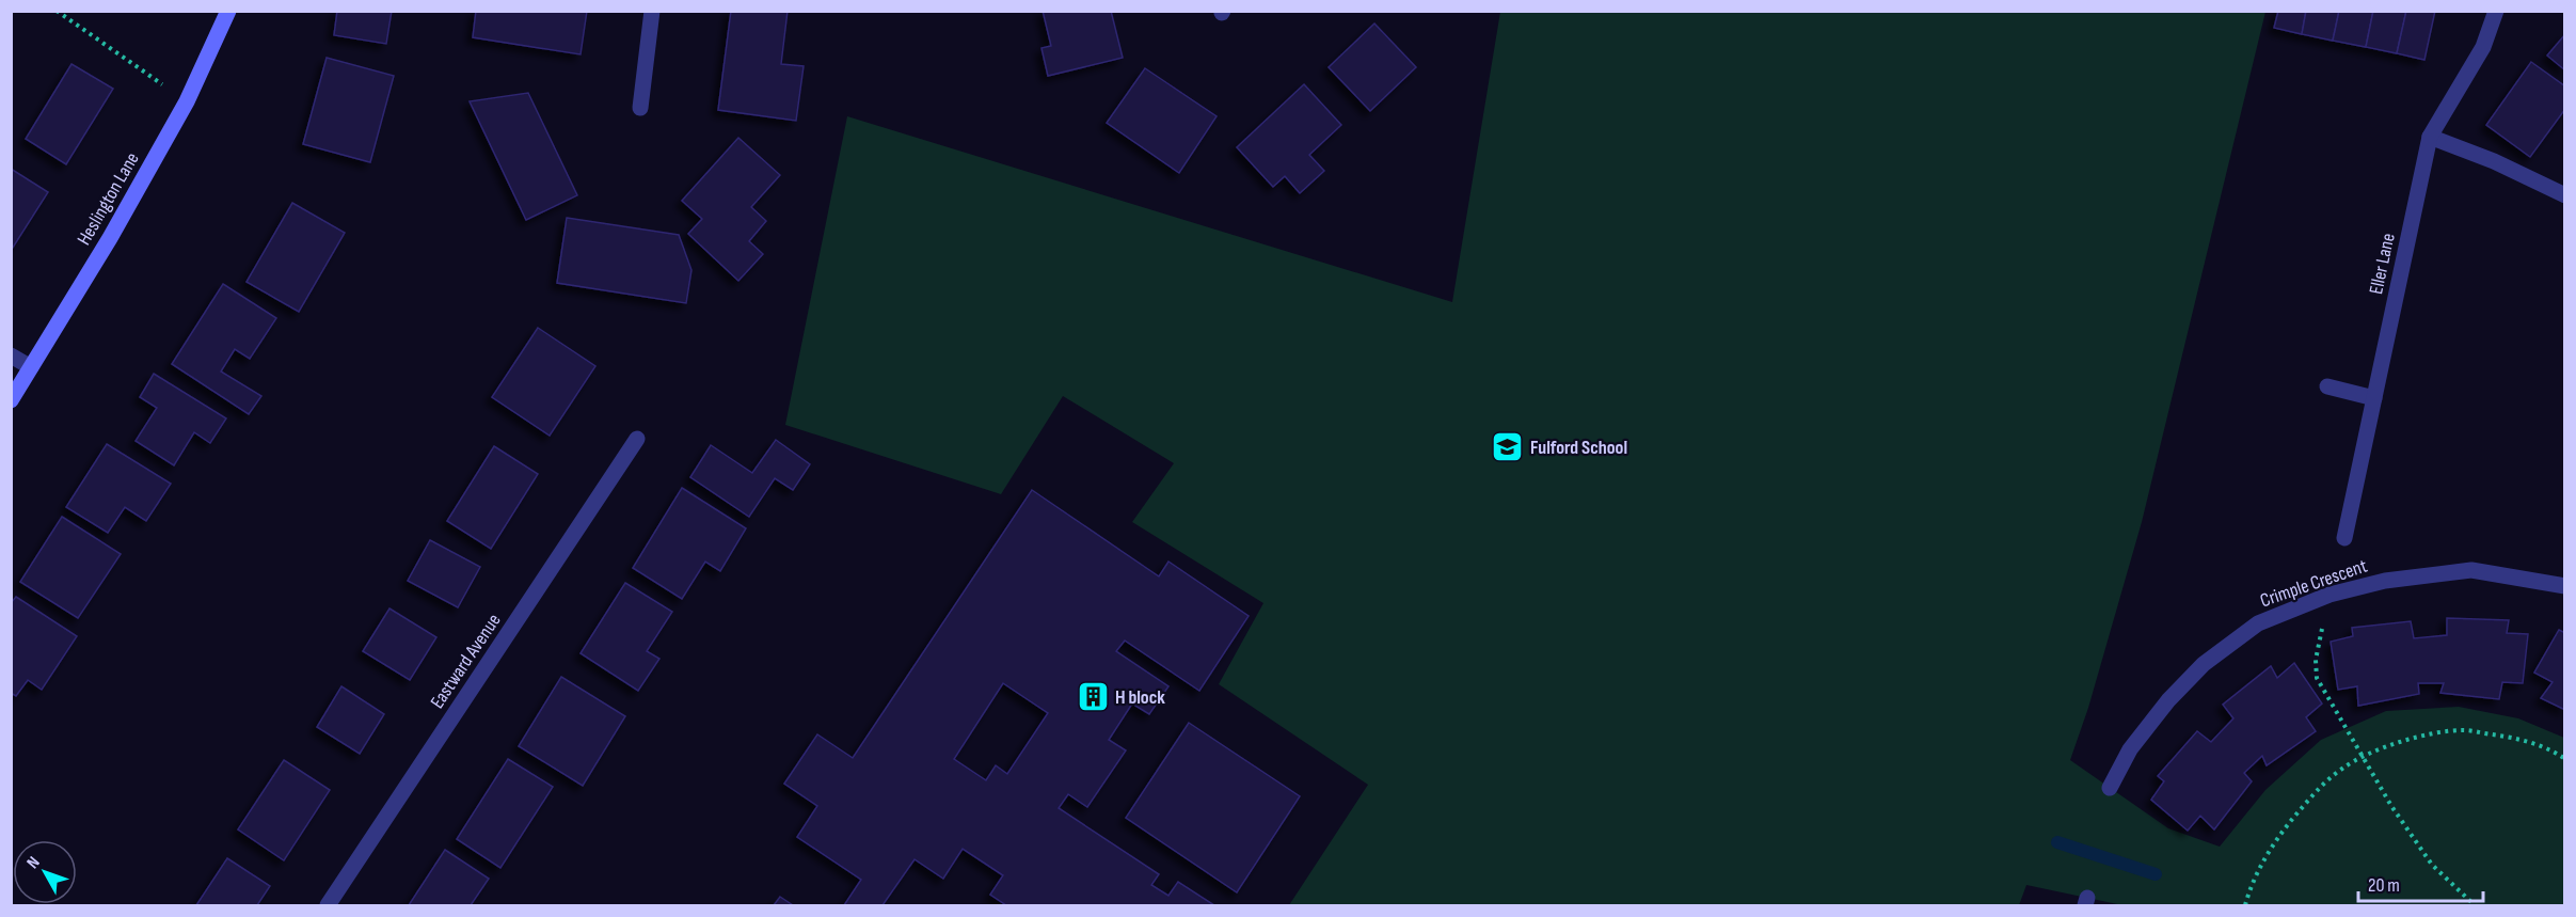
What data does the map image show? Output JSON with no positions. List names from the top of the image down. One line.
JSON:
{"streets":{"street":["Heslington Lane","Eller Lane","Crimple Crescent","Eastward Avenue"]},"places":{"school or university":["Fulford School"],"building":["H block"]},"scale_bar":"20 m","north":"top left"}
